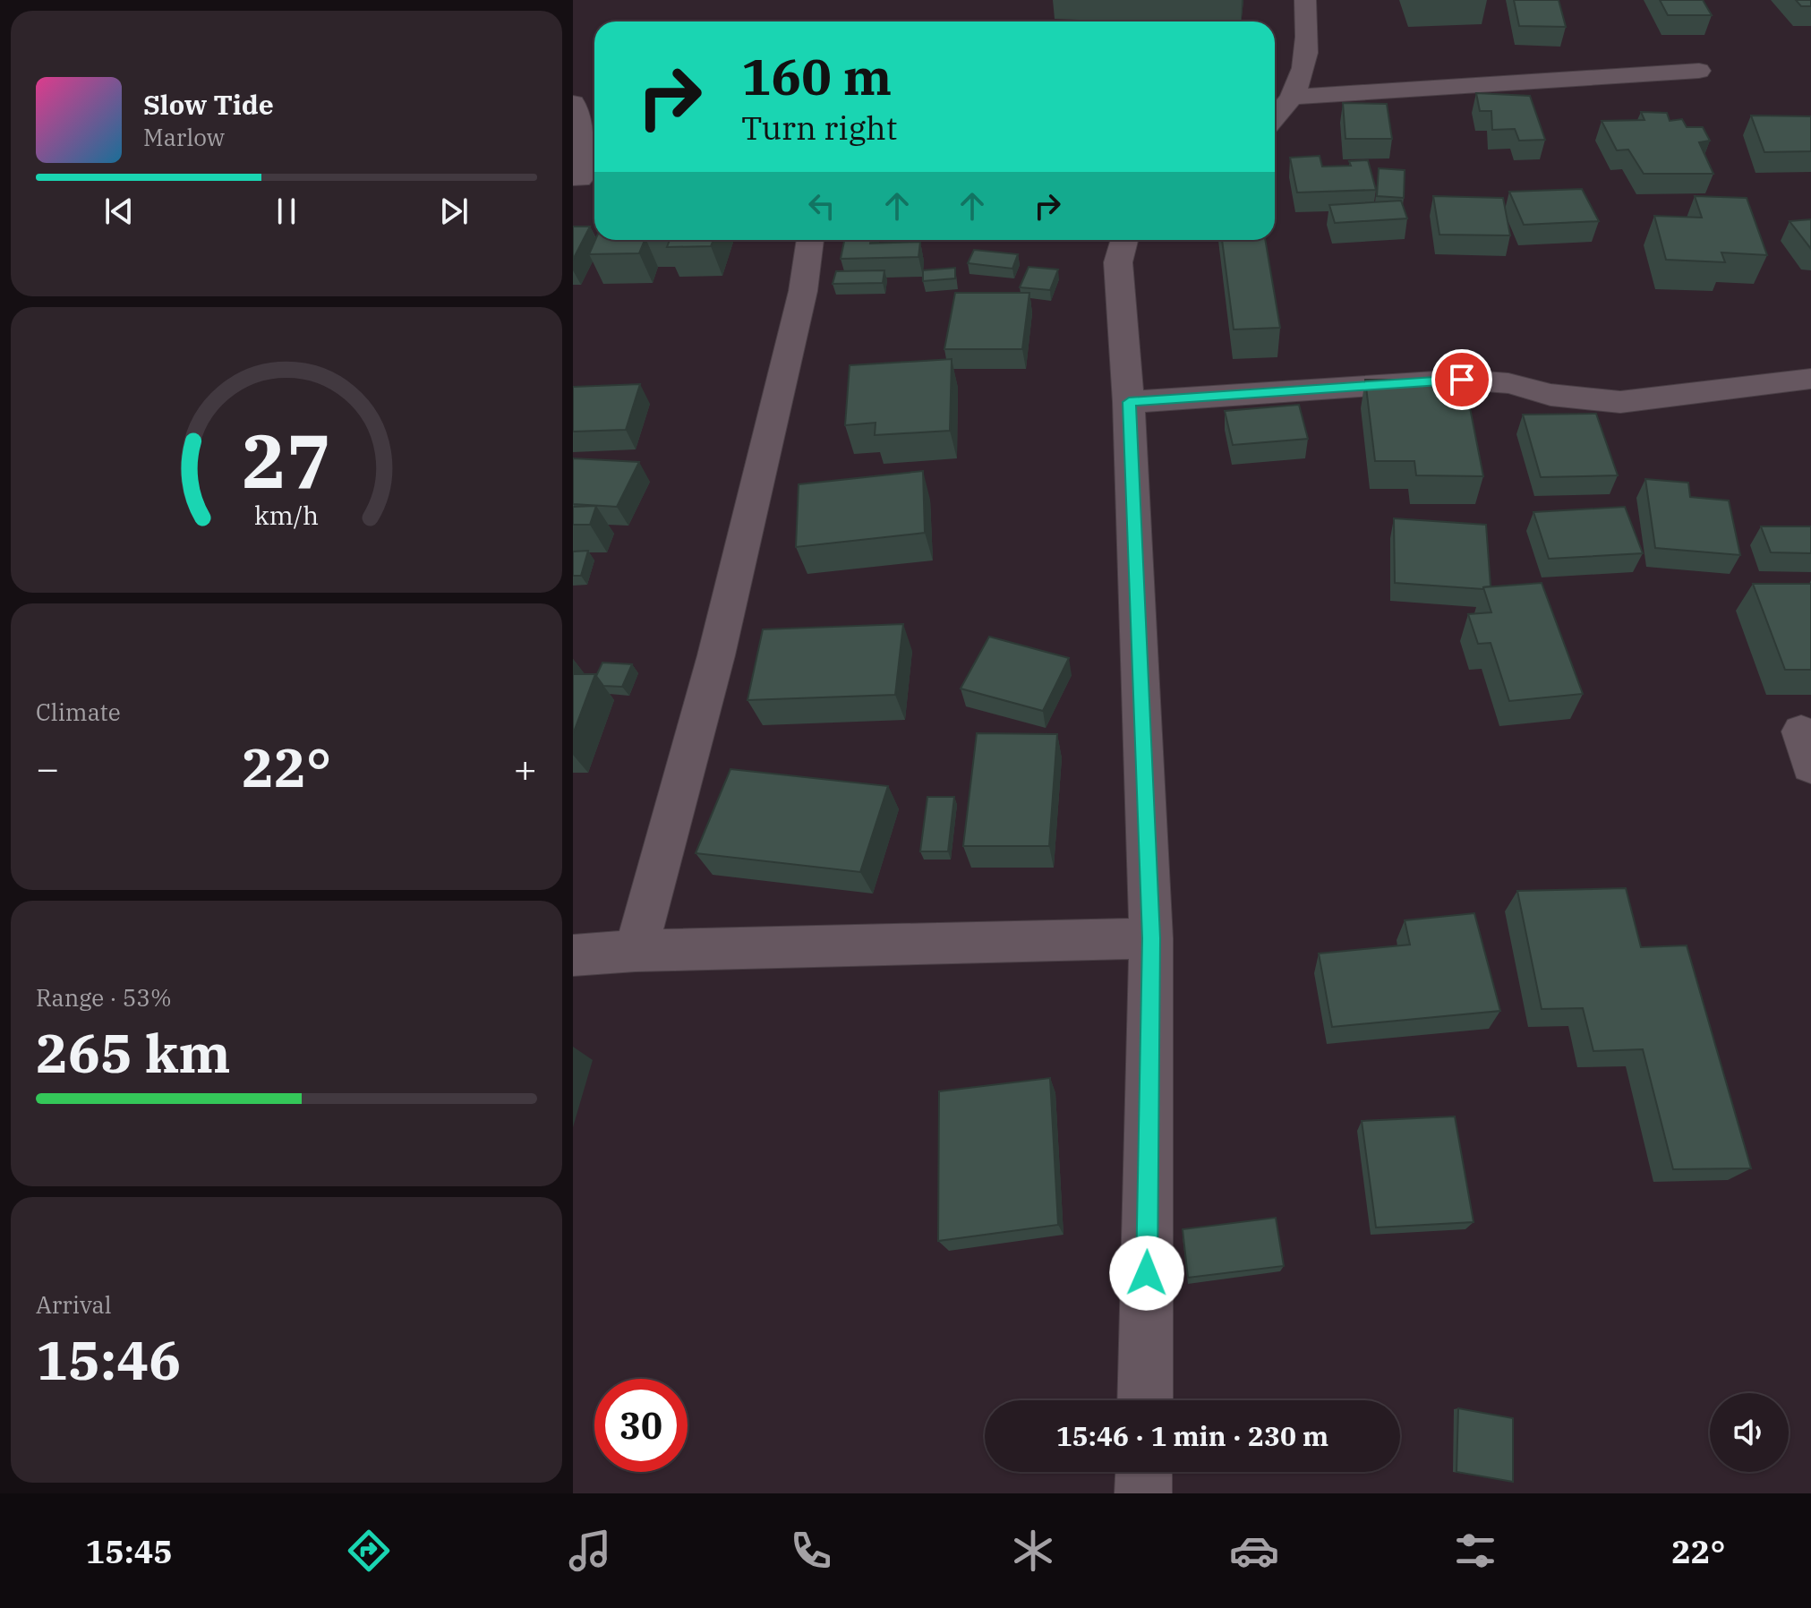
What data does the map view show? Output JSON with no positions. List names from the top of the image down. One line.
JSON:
{"page":{"turn":["160 m","Turn right"],"song":["Slow Tide","Marlow"],"tile":["Climate",["Range · 53%","265 km"],["Arrival","15:46"]],"heat":["−","22°","+"],"limit":"30","trip":"15:46 · 1 min · 230 m","tabs":["15:45","22°"],"gauge":["27","km/h"]}}
